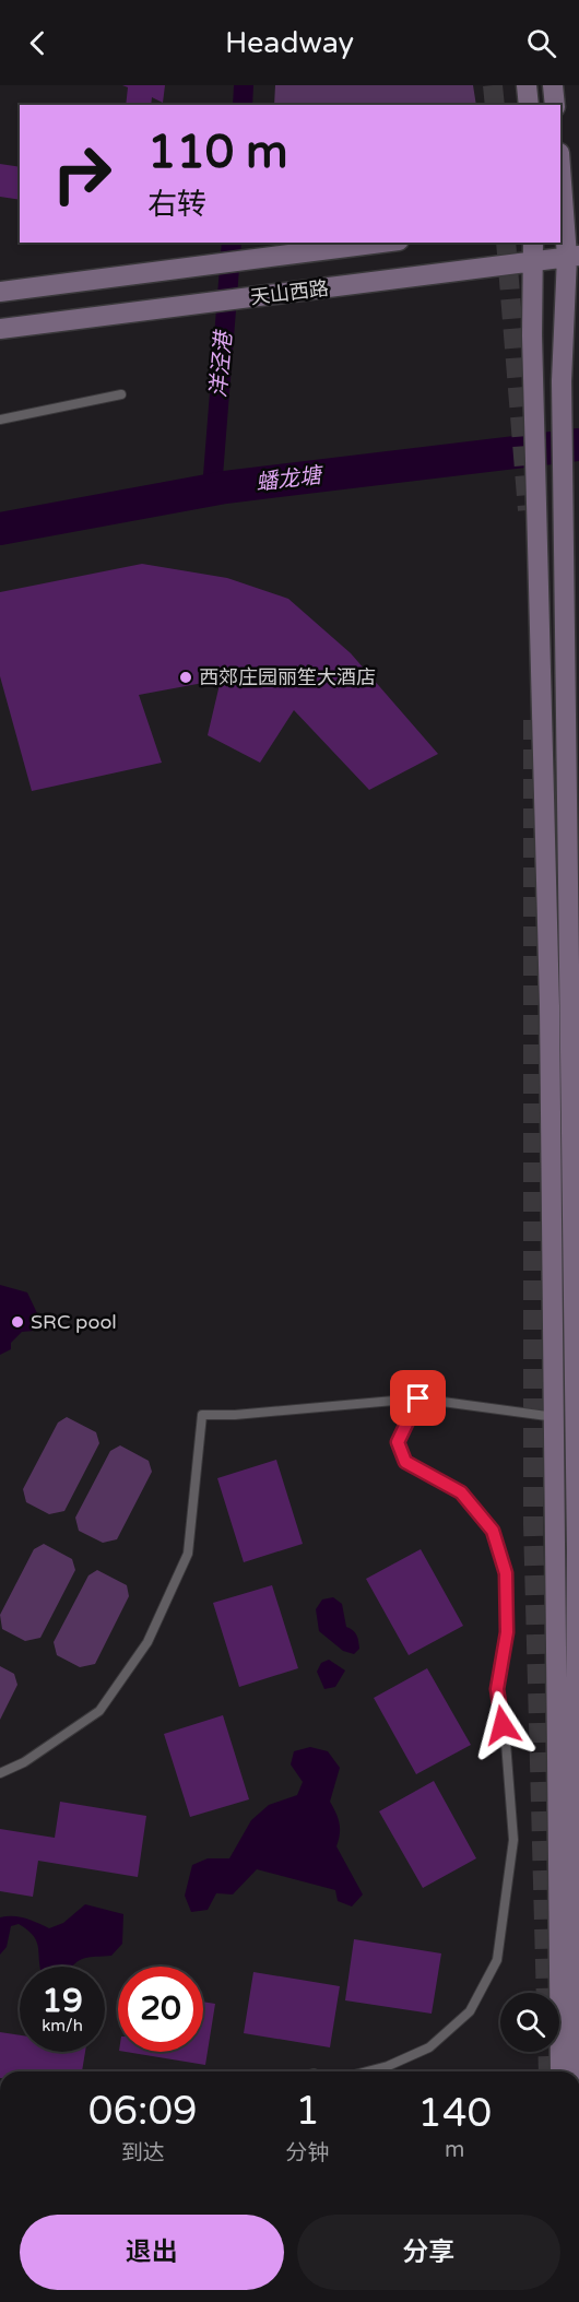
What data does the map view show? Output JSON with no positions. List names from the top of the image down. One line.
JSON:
{"streets":{"main road":["天山西路"]},"water":["洋泾港","蟠龙塘"],"places":["西郊庄园丽笙大酒店","SRC pool"],"page":{"header":"Headway","turn":["110 m","右转"],"speed":"19 km/h","limit":"20","eta":["06:09","到达","1","分钟","140","m"],"buttons":["退出","分享"]}}
